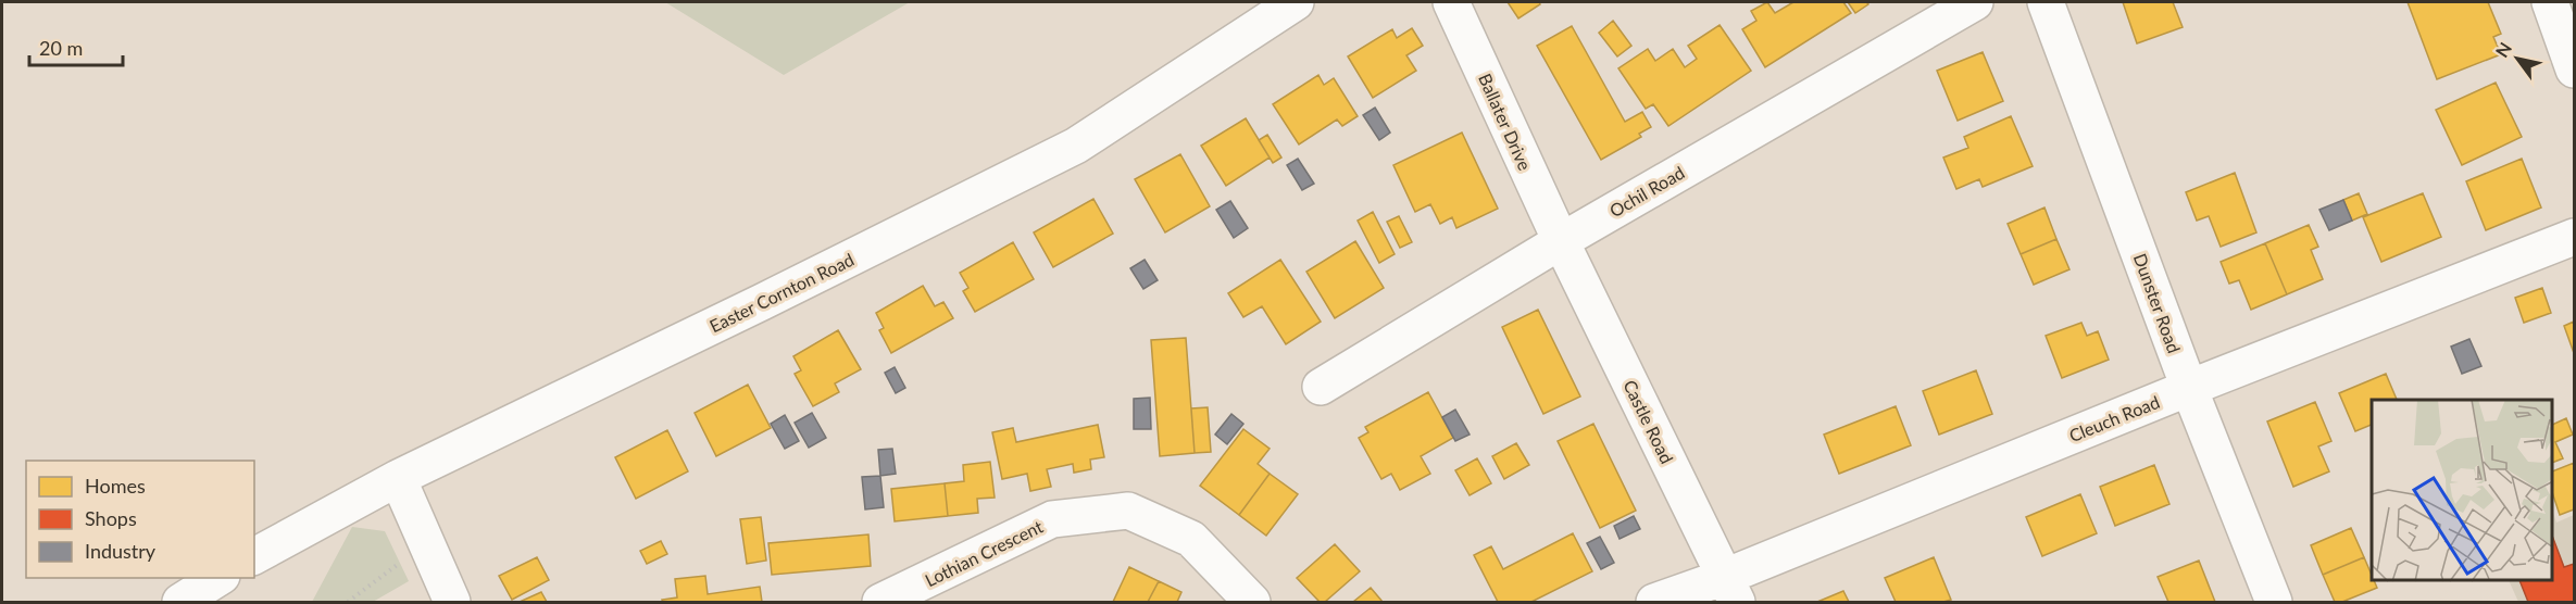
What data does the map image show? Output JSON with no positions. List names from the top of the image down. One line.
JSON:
{"streets":{"street":["Ballater Drive","Ochil Road","Easter Cornton Road","Dunster Road","Cleuch Road","Castle Road","Lothian Crescent"]},"crossings":[["Ballater Drive","Ochil Road"],["Ballater Drive","Castle Road"],["Ochil Road","Castle Road"],["Dunster Road","Cleuch Road"],["Cleuch Road","Castle Road"]],"legend":["Homes","Shops","Industry"],"scale_bar":"20 m","north":"top left"}
